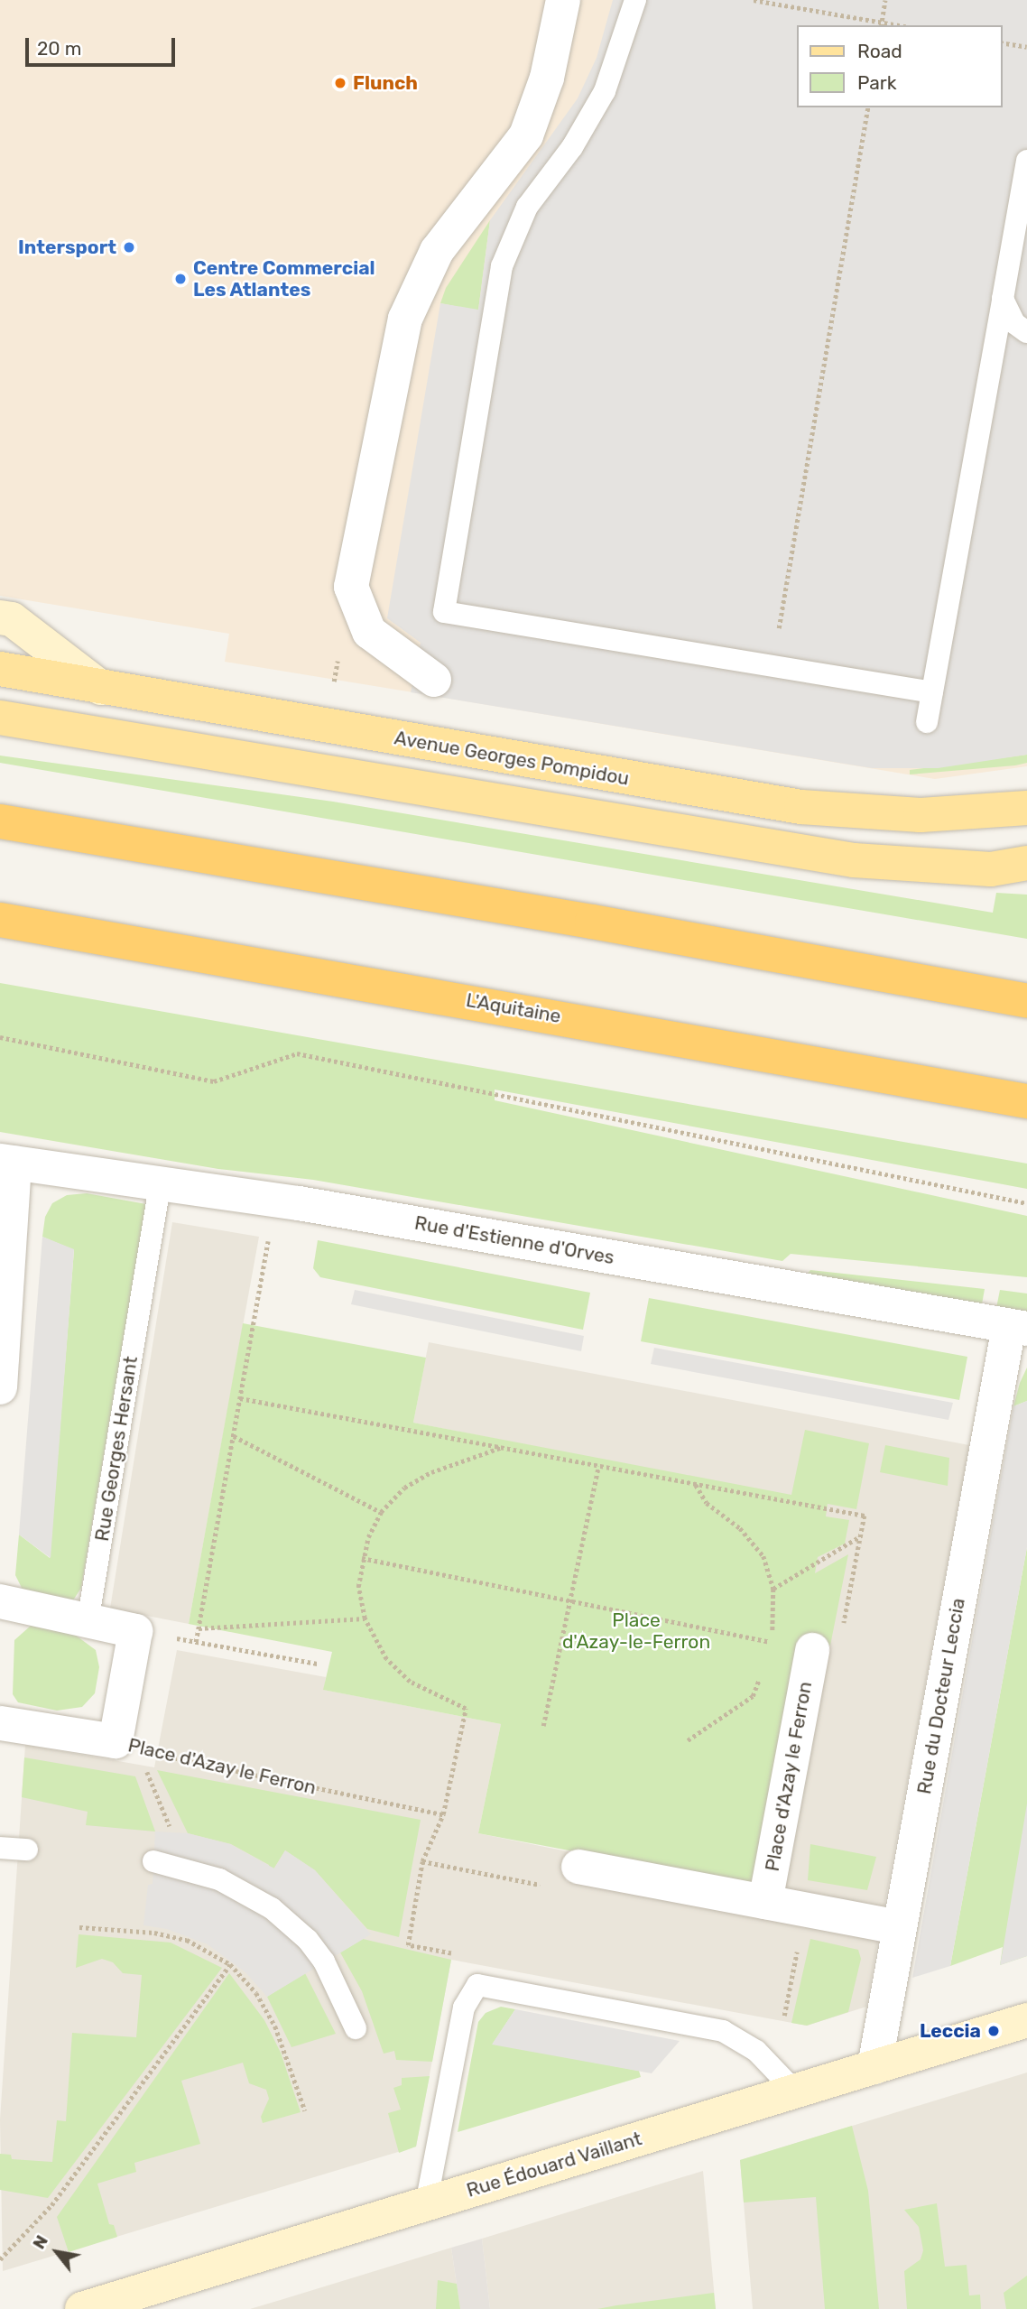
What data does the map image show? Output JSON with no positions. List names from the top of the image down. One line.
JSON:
{"streets":{"highway":["L'Aquitaine"],"main road":["Avenue Georges Pompidou","Rue Édouard Vaillant"],"street":["Rue d'Estienne d'Orves","Rue du Docteur Leccia","Place d'Azay le Ferron"],"lane":["Rue Georges Hersant"]},"crossings":[["Rue d'Estienne d'Orves","Rue Georges Hersant"],["Rue d'Estienne d'Orves","Rue du Docteur Leccia"],["Rue du Docteur Leccia","Rue Édouard Vaillant"]],"parks":["Place d'Azay-le-Ferron"],"places":["Flunch","Intersport","Centre Commercial Les Atlantes","Leccia"],"legend":["Road","Park"],"scale_bar":"20 m","north":"top left"}
